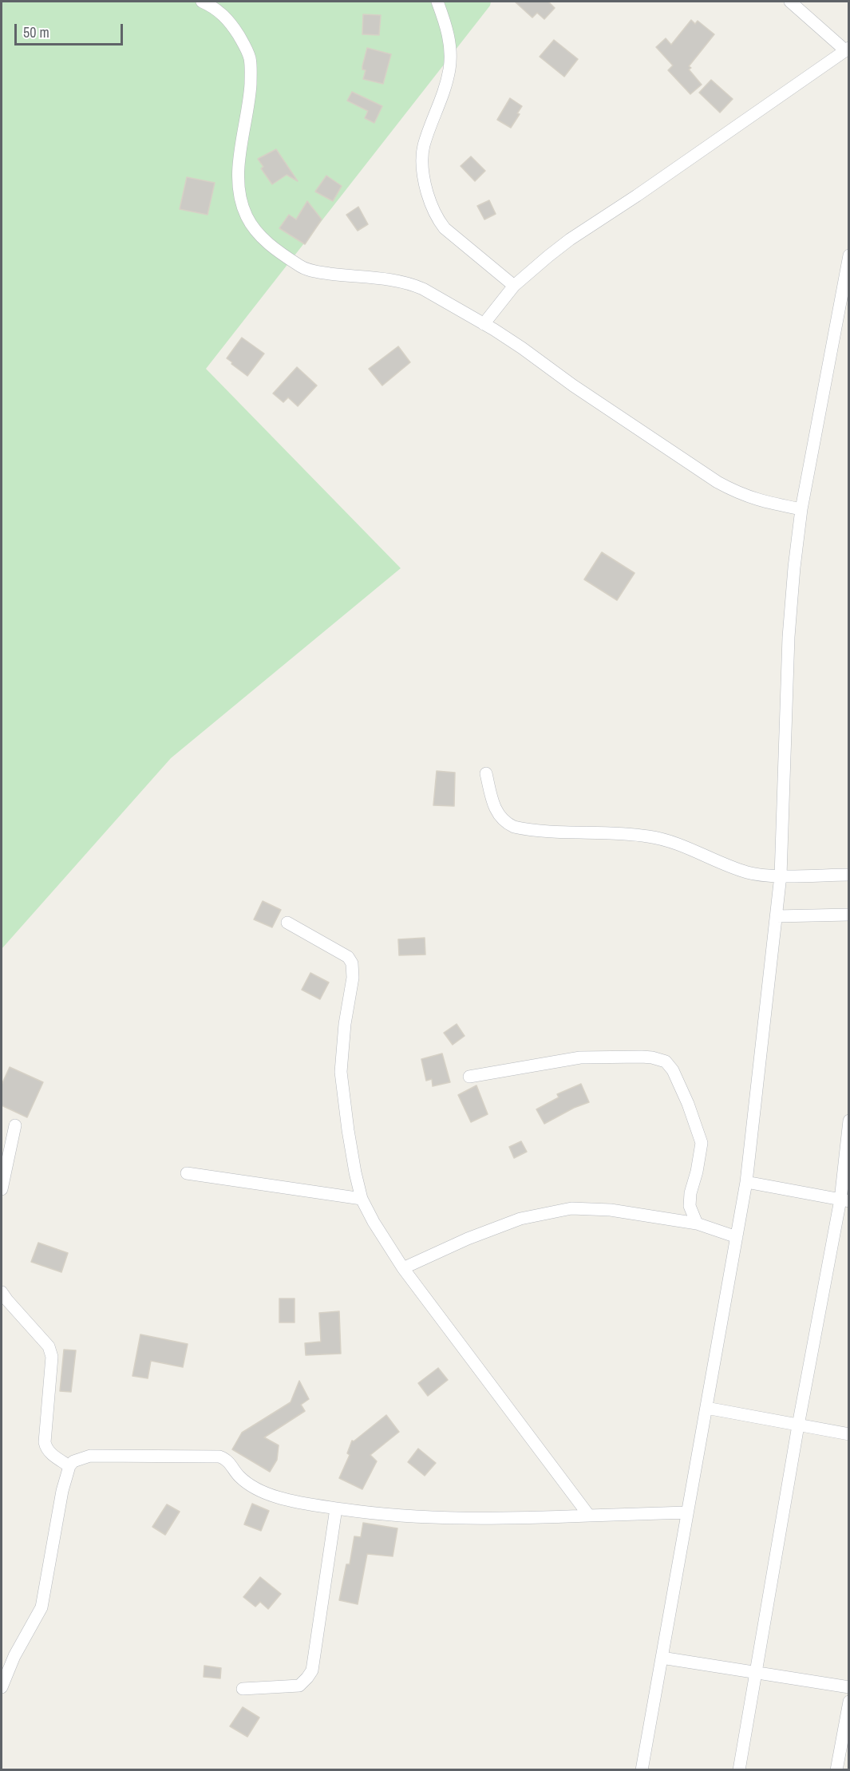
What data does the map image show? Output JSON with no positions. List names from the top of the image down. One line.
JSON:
{"scale_bar":"50 m"}
